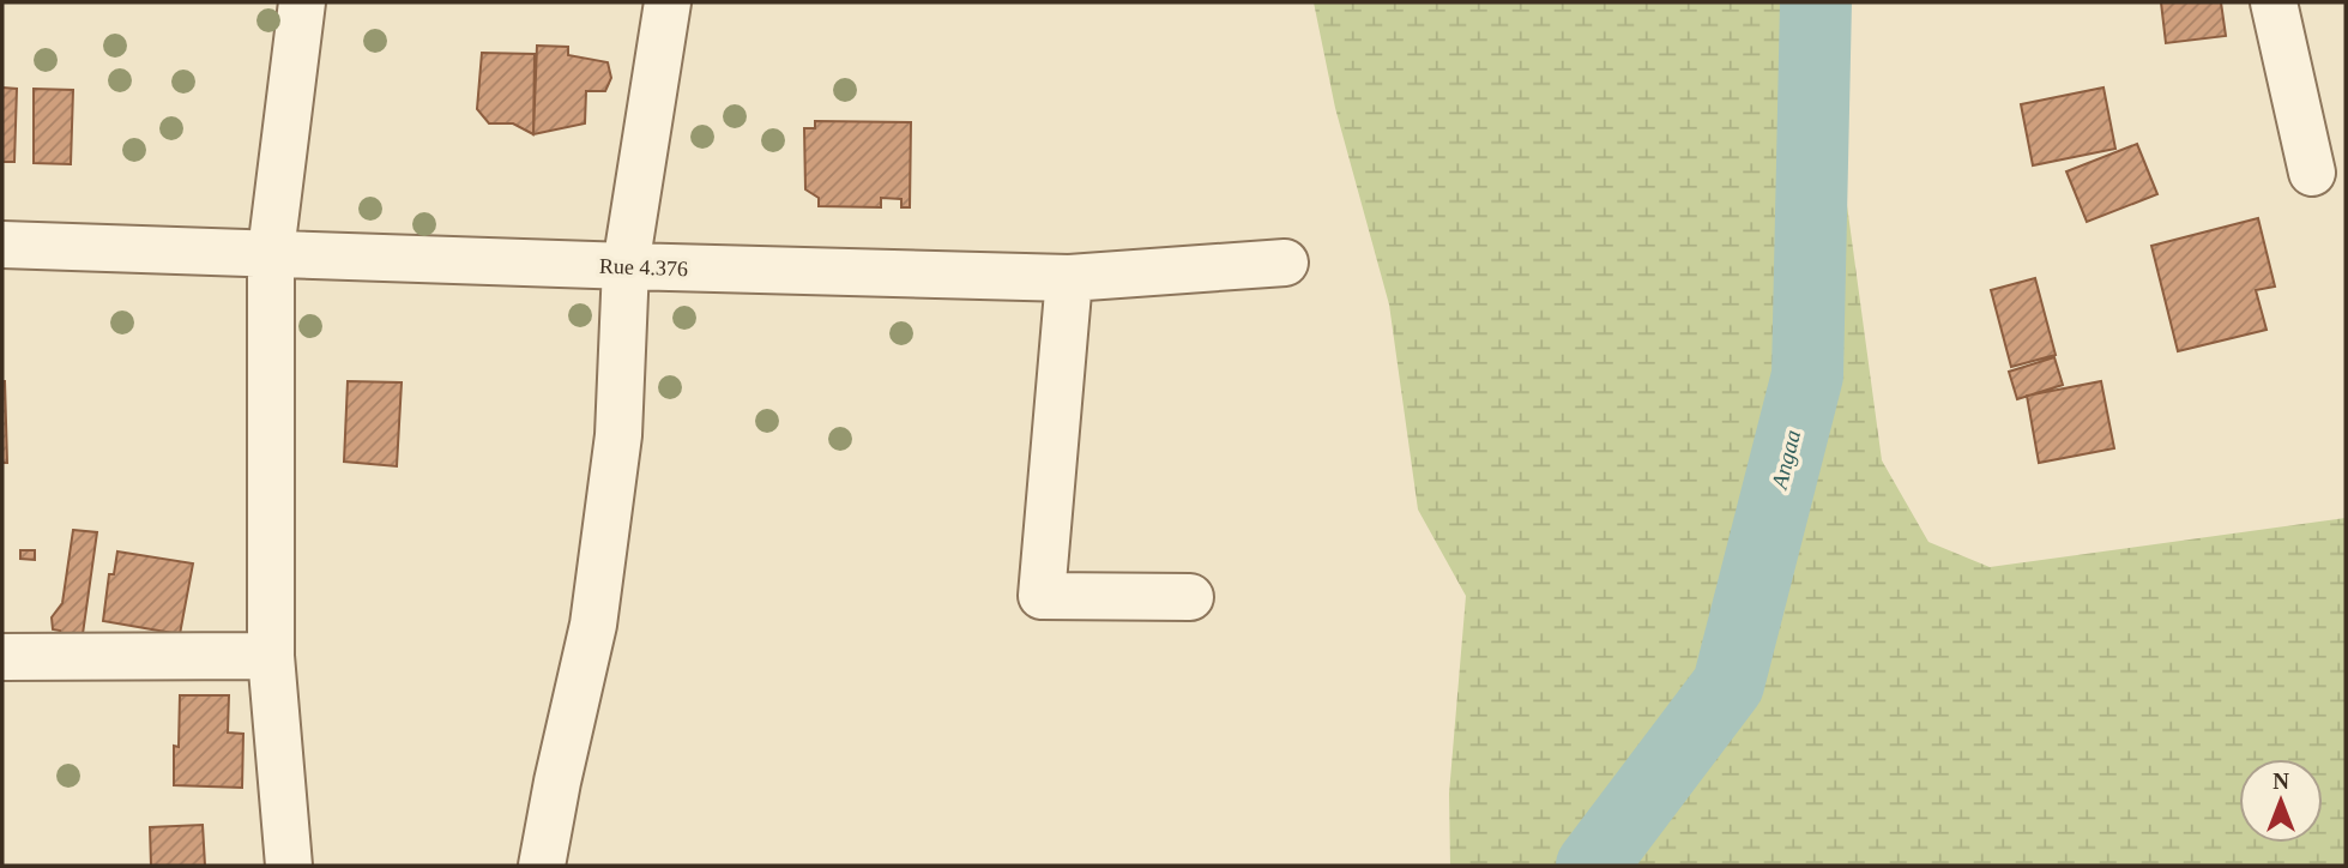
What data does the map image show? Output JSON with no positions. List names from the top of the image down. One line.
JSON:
{"streets":{"street":["Rue 4.376"]},"water":["Angaa"],"north":"top"}
